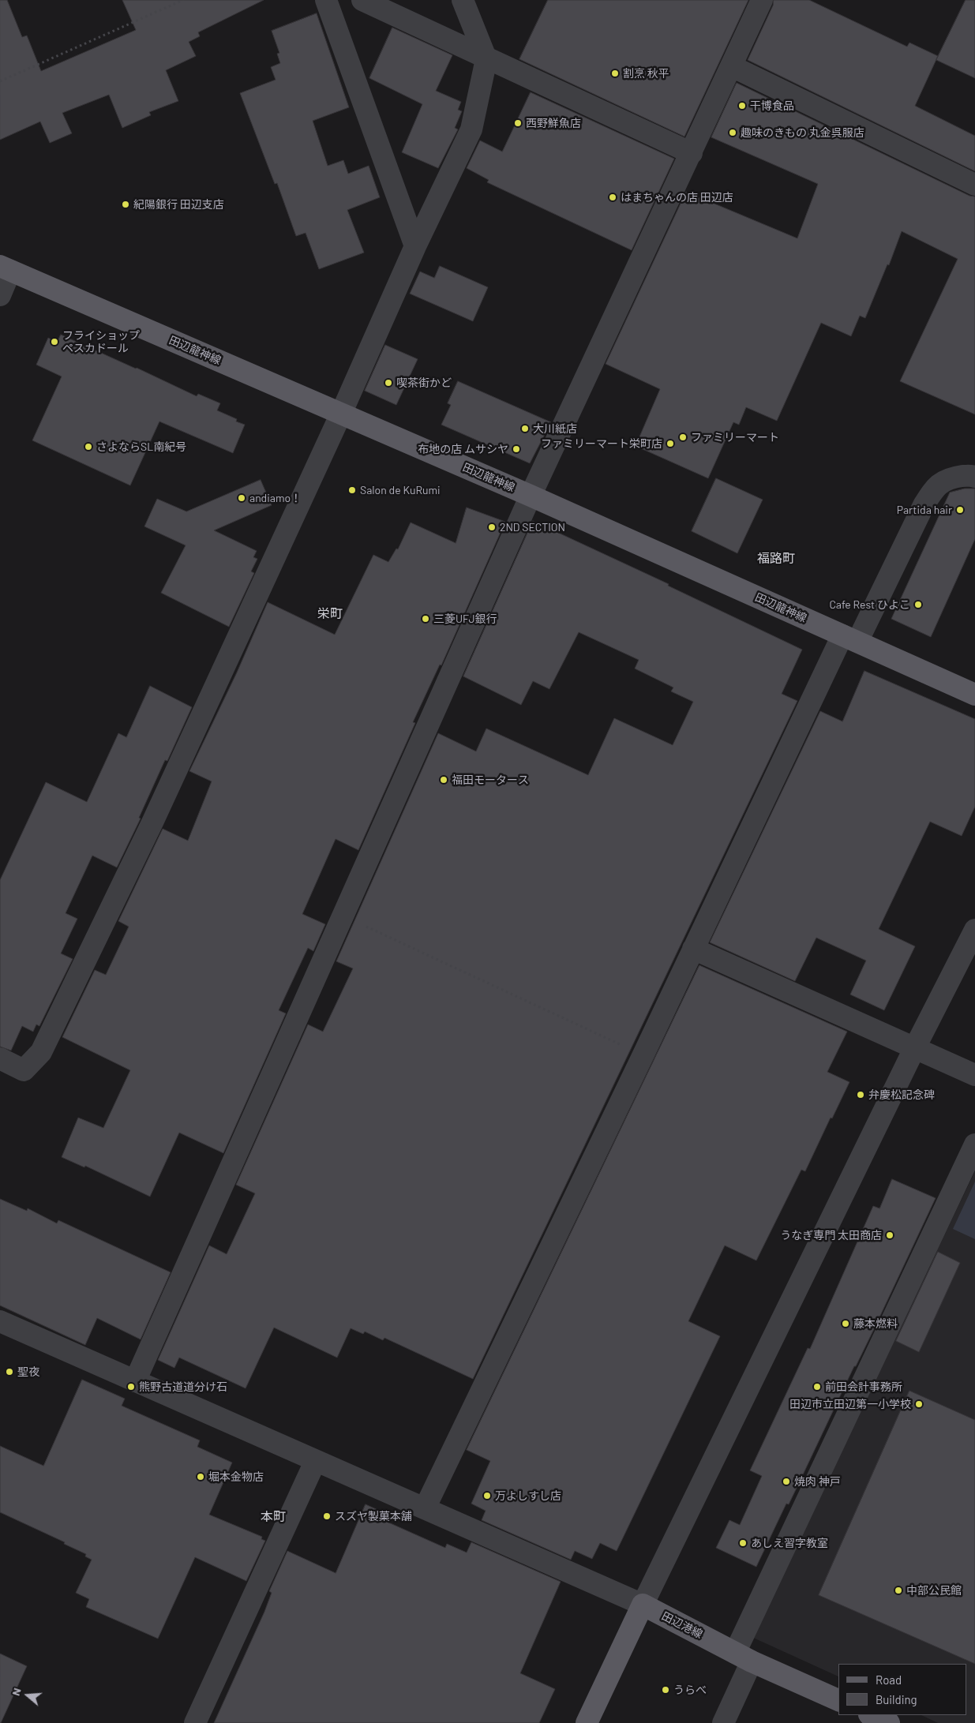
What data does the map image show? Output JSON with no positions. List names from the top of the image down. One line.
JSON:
{"streets":{"main road":["田辺龍神線","田辺港線"]},"districts":["福路町","栄町","本町"],"places":["割烹 秋平","干博食品","西野鮮魚店","趣味のきもの 丸金呉服店","はまちゃんの店 田辺店","紀陽銀行 田辺支店","フライショップ ペスカドール","喫茶街かど","大川紙店","ファミリーマート","ファミリーマート栄町店","さよならSL南紀号","布地の店 ムサシヤ","Salon de KuRumi","andiamo！","Partida hair","2ND SECTION","Cafe Rest ひよこ","三菱UFJ銀行","福田モータース","弁慶松記念碑","うなぎ専門 太田商店","藤本燃料","聖夜","熊野古道道分け石","前田会計事務所","田辺市立田辺第一小学校","堀本金物店","焼肉 神戸","万よしすし店","スズヤ製菓本舗","あしえ習字教室","中部公民館","うらべ"],"legend":["Road","Building"],"north":"left"}
